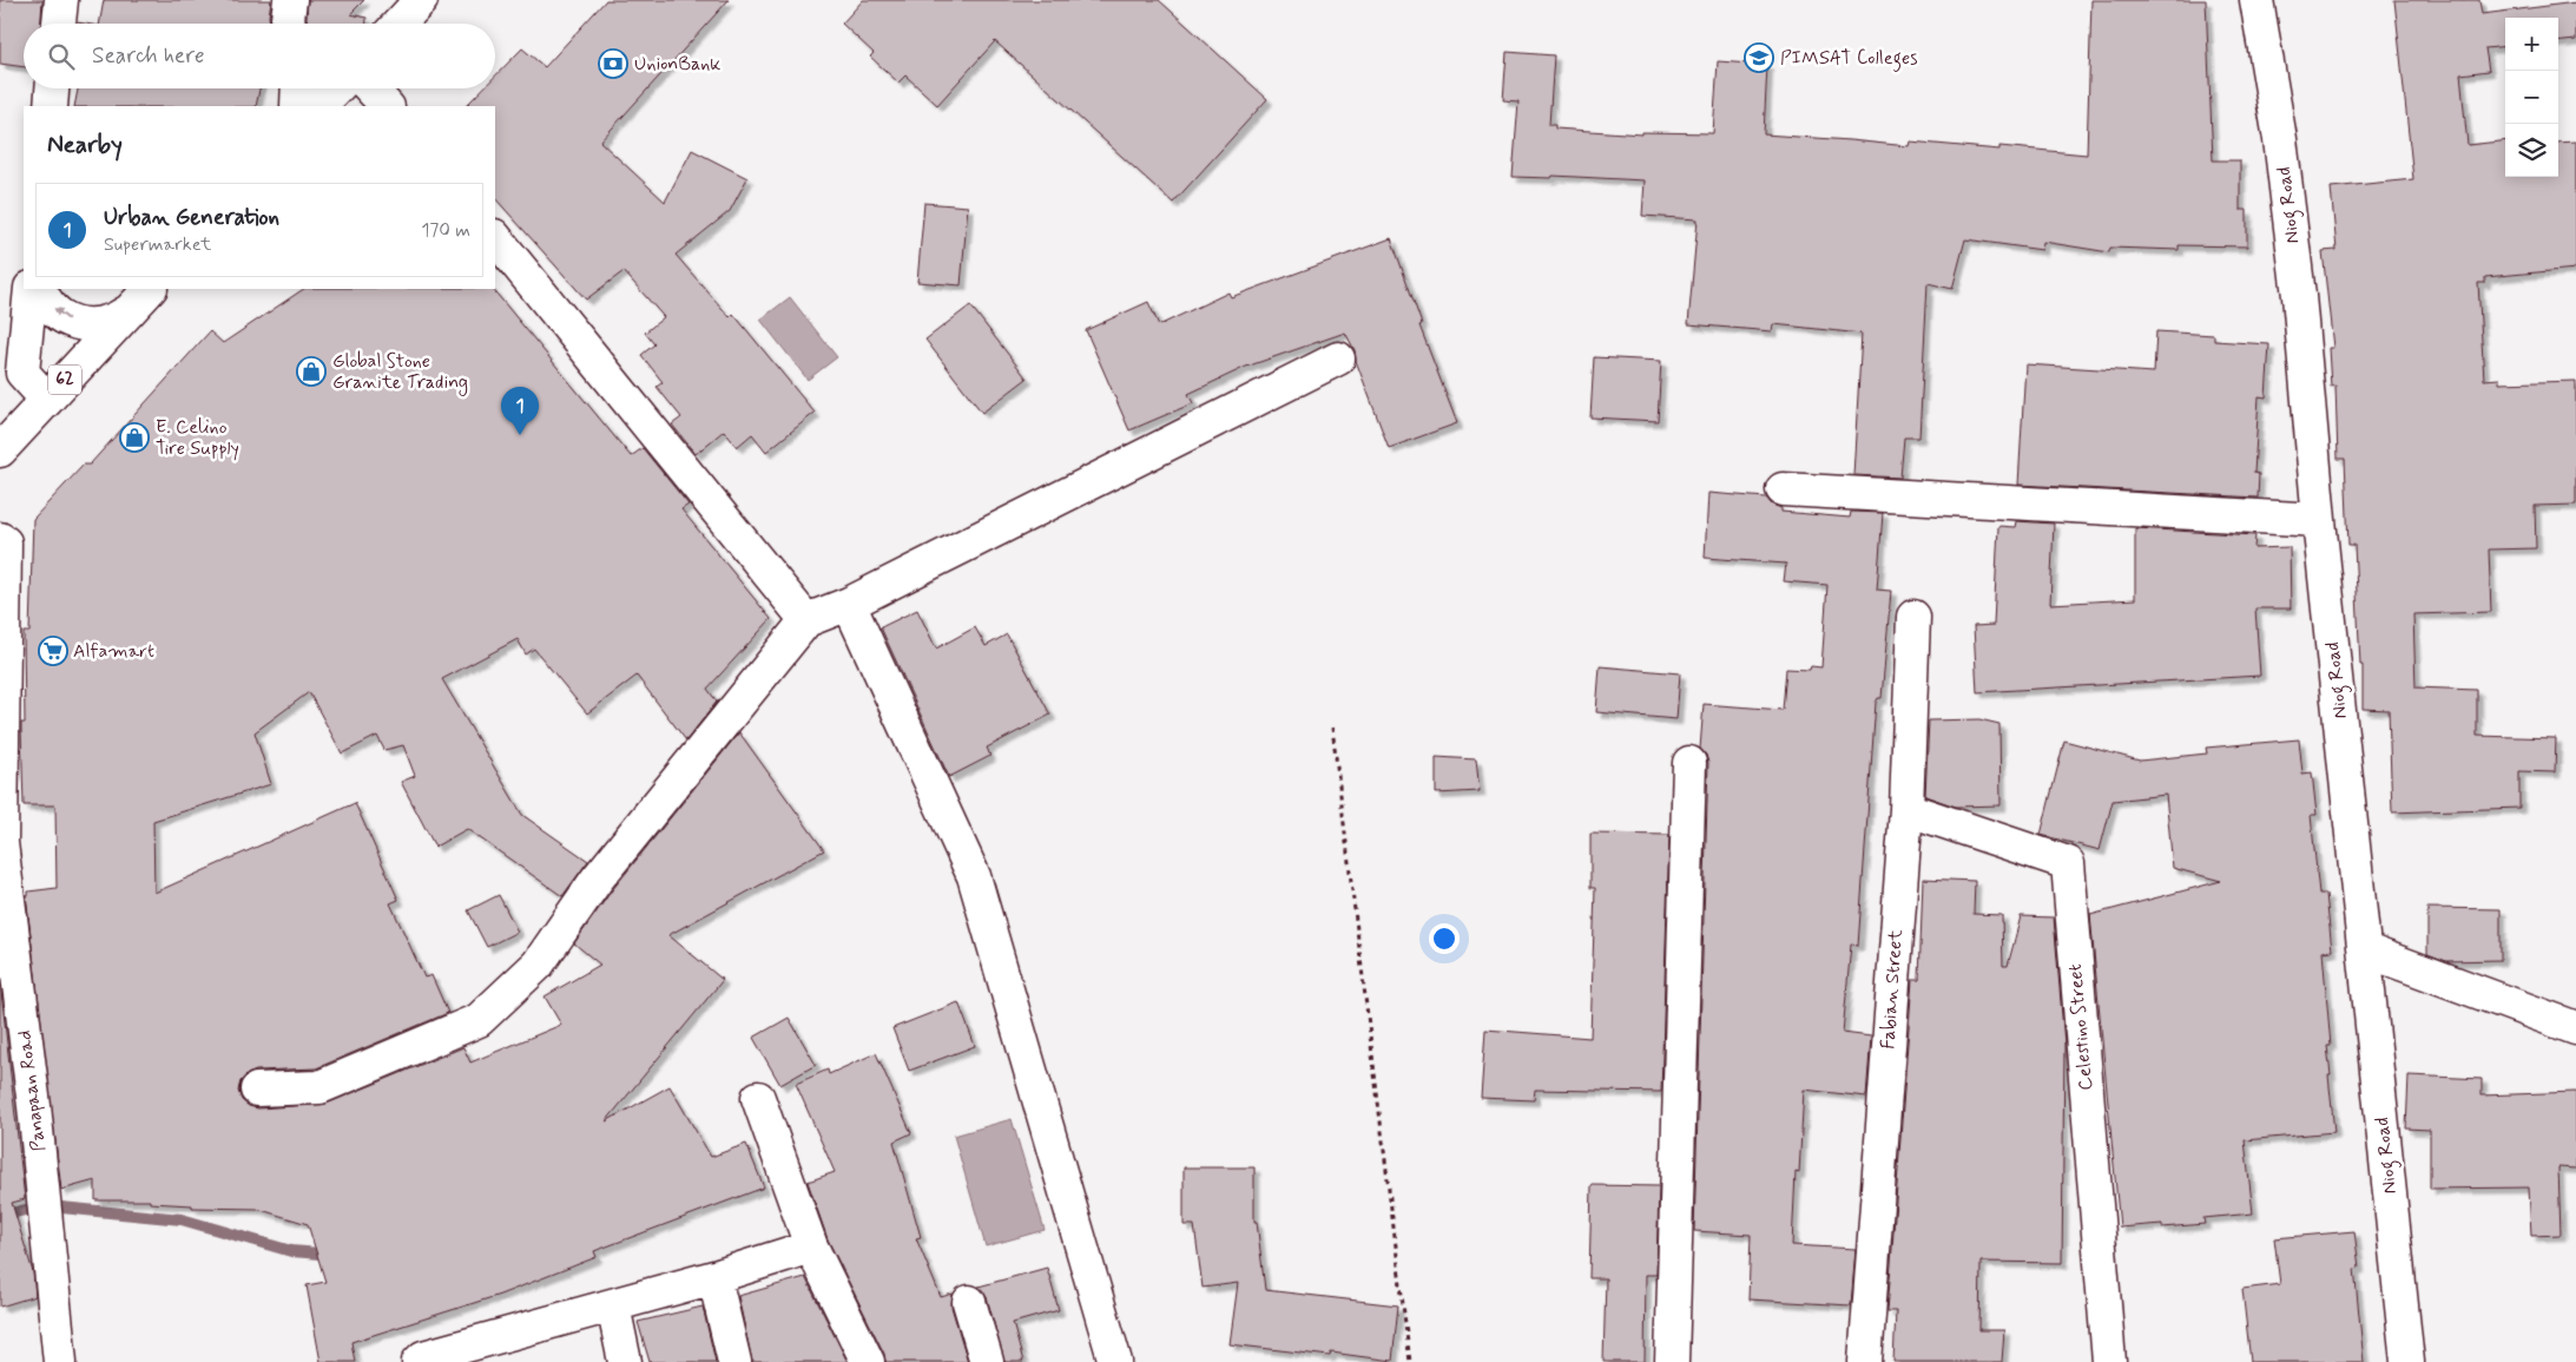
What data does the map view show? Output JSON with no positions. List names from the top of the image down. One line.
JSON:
{"streets":{"main road":["Niog Road","62","Fabian Street","Celestino Street","Panapaan Road"]},"crossings":[["Fabian Street","Celestino Street"]],"places":{"school or university":["PIMSAT Colleges"],"bank":["UnionBank"],"shop":["Global Stone Granite Trading","E. Celino Tire Supply"],"supermarket":["Alfamart"]},"page":{"map_buttons":["+","−"],"search":"Search here","heading":"Nearby","list":[{"mark":"1","name":"Urban Generation","note":"Supermarket","value":"170 m"}],"pins":"1"}}
